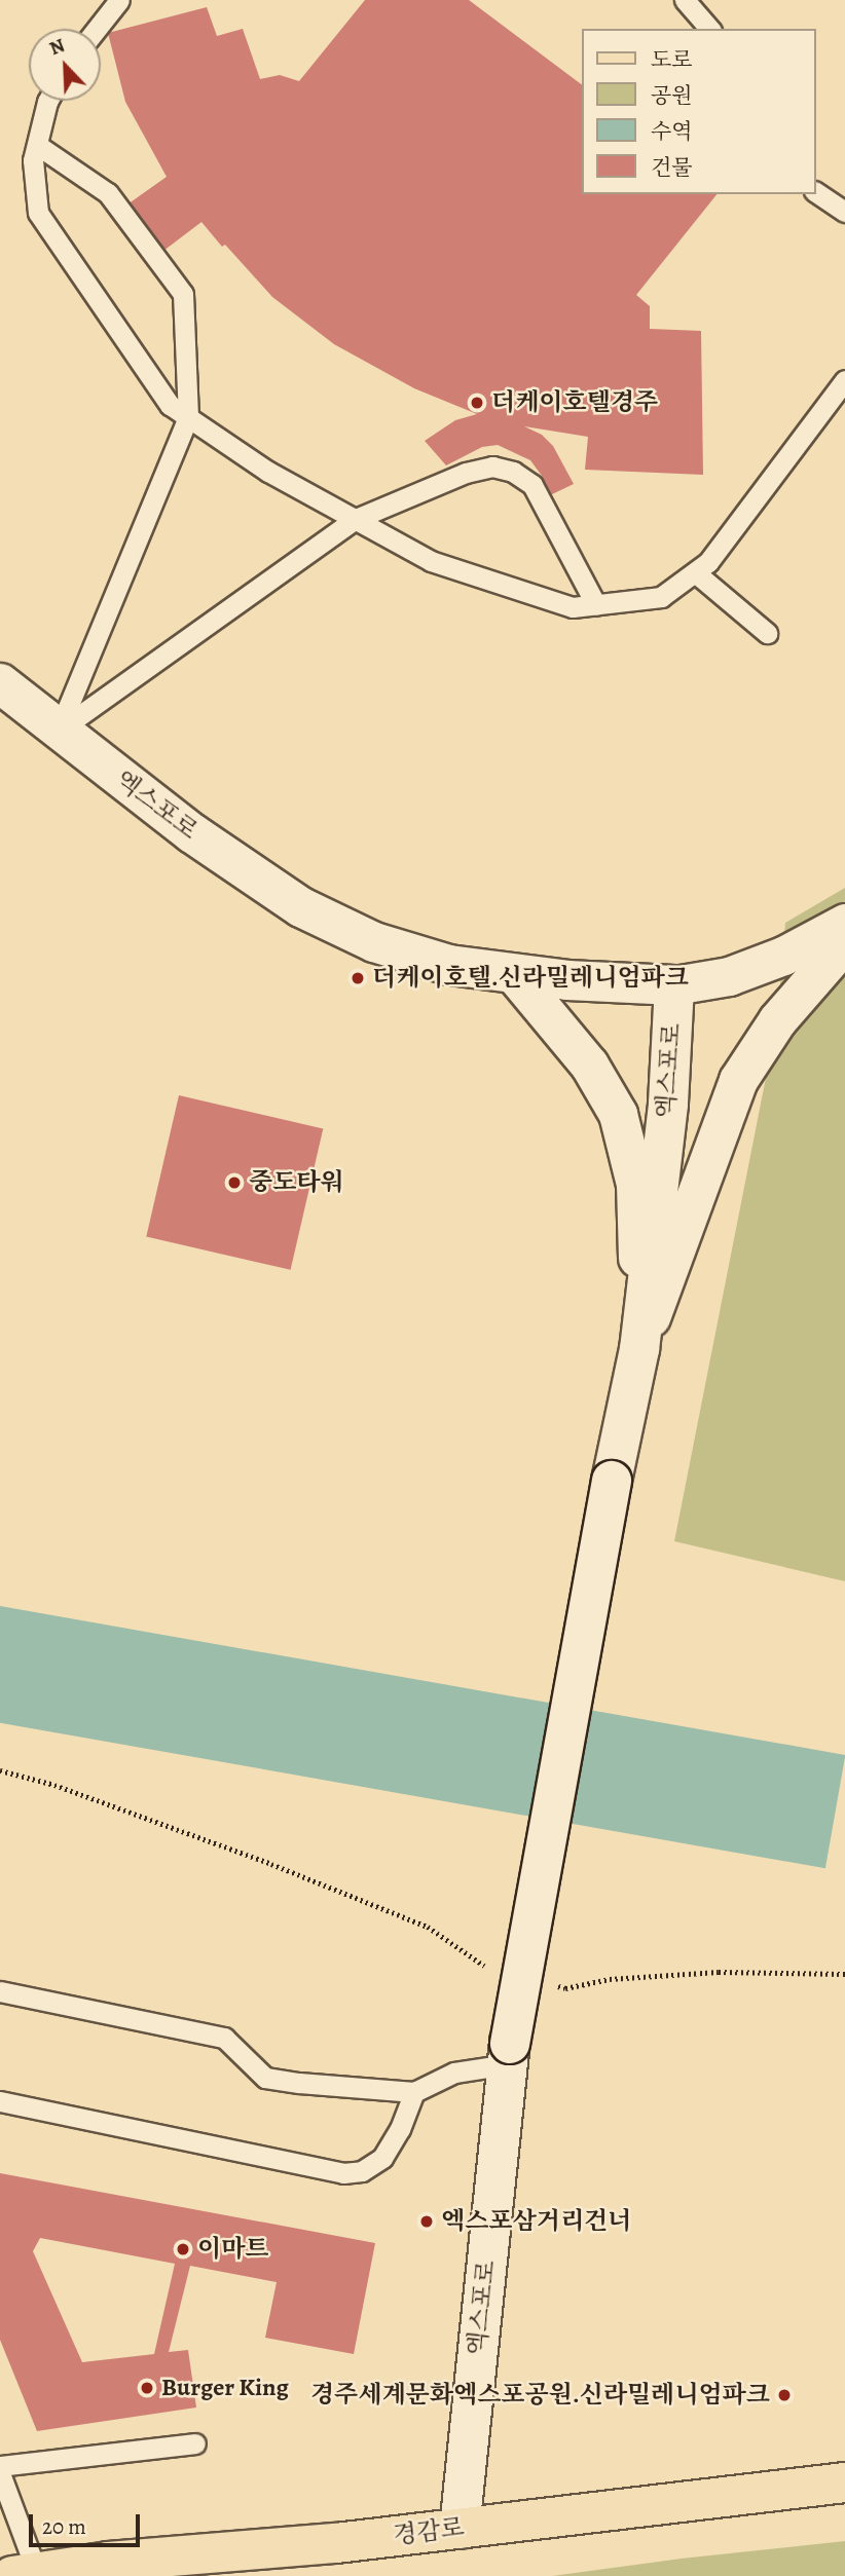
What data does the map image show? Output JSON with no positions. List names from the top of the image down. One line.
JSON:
{"streets":{"main road":["엑스포로","경감로"]},"crossings":[["엑스포로","경감로"]],"places":["더케이호텔경주","더케이호텔.신라밀레니엄파크","중도타워","엑스포삼거리건너","이마트","Burger King","경주세계문화엑스포공원.신라밀레니엄파크"],"legend":["도로","공원","수역","건물"],"scale_bar":"20 m","north":"top left"}
